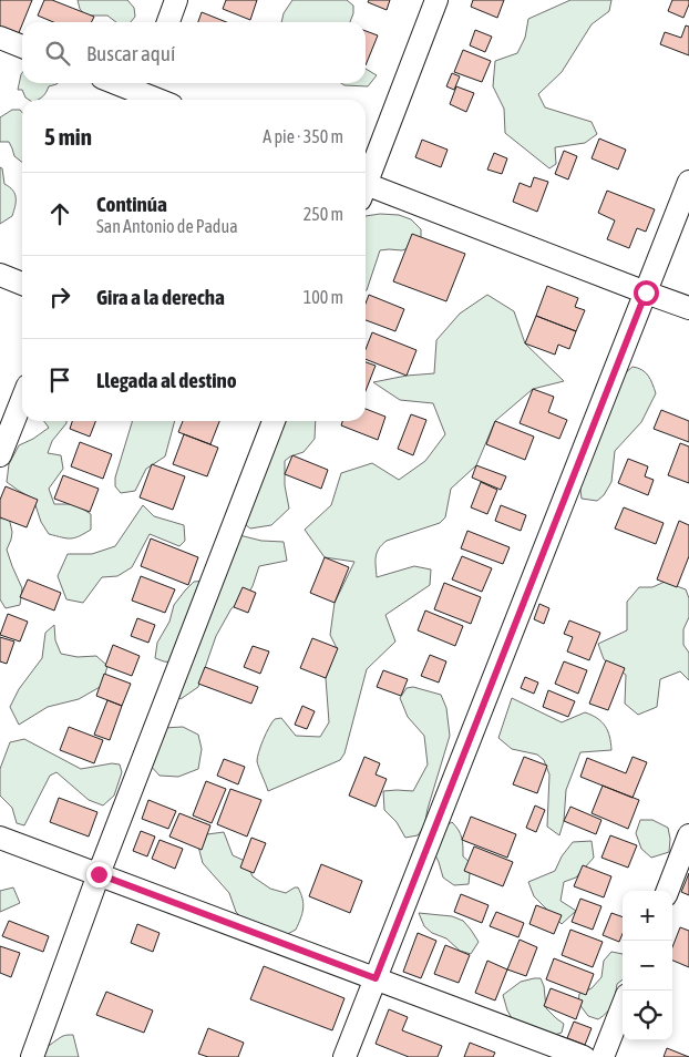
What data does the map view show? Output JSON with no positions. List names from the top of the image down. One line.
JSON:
{"page":{"search":"Buscar aquí","heading":["5 min","A pie · 350 m"],"list":[["Continúa","San Antonio de Padua","250 m"],["Gira a la derecha","100 m"],"Llegada al destino"],"map_buttons":["+","−"]}}
